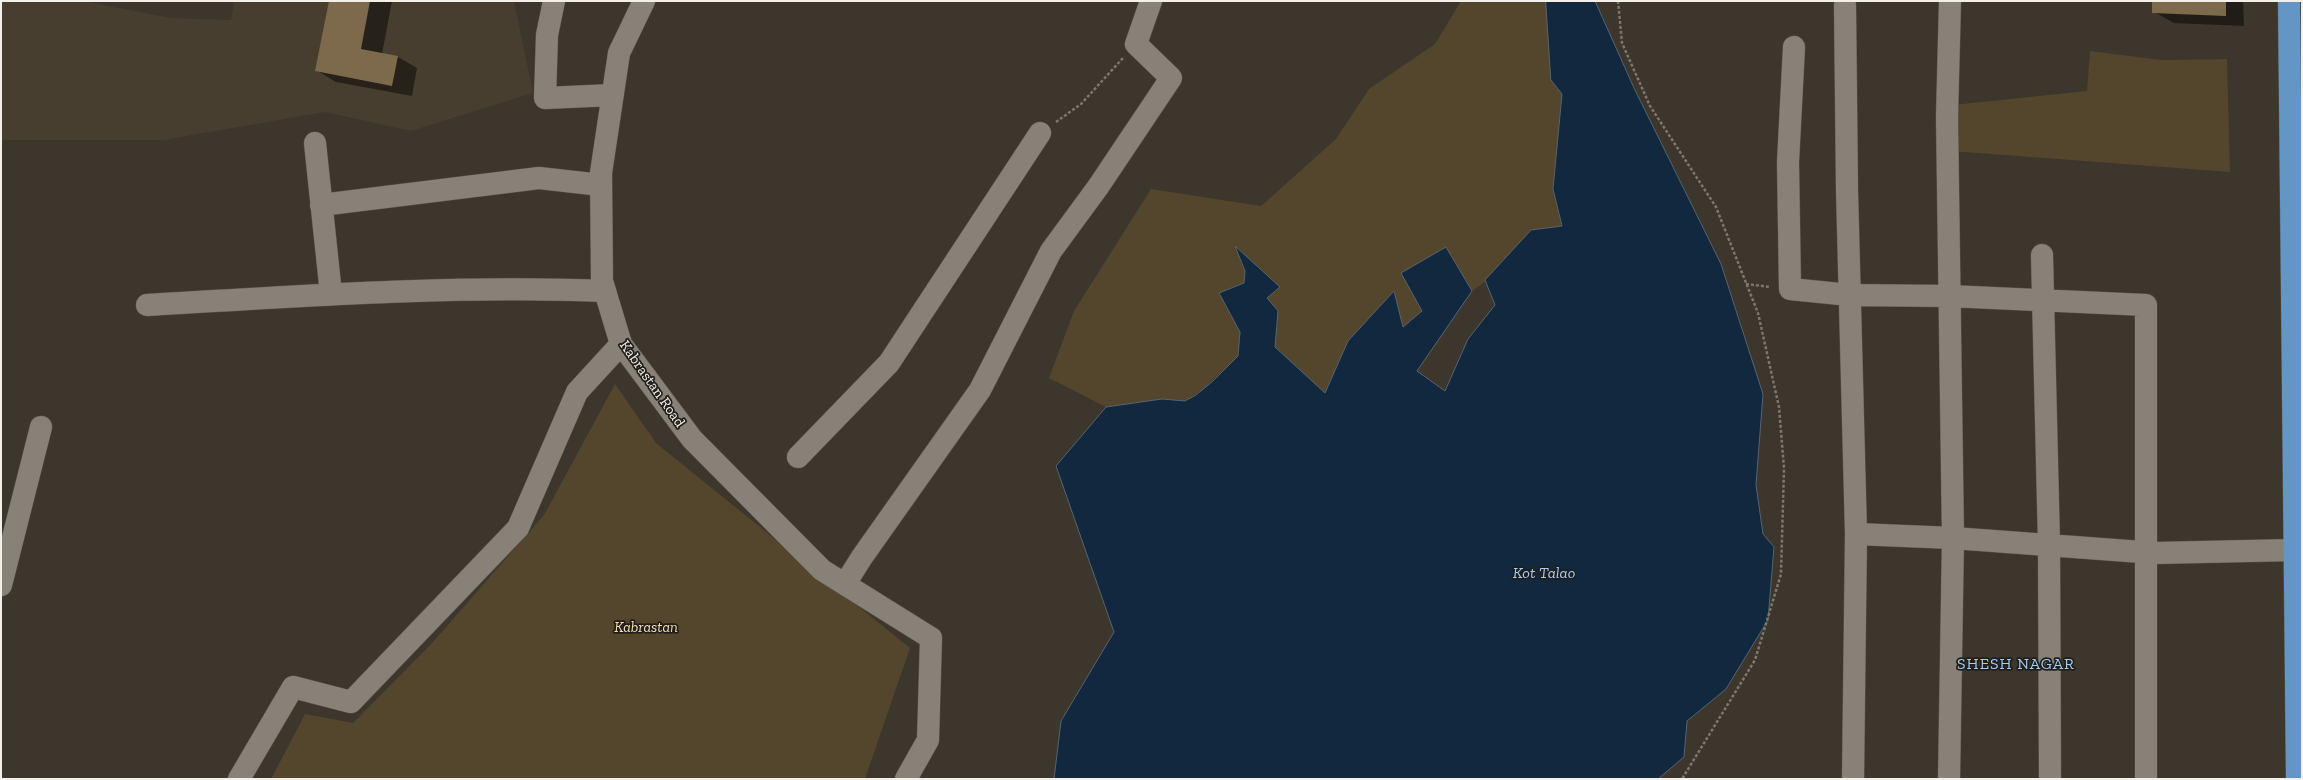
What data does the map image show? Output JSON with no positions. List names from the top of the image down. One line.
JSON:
{"streets":{"street":["Kabrastan Road"]},"districts":["SHESH NAGAR"],"water":["Kot Talao"],"parks":["Kabrastan"]}
